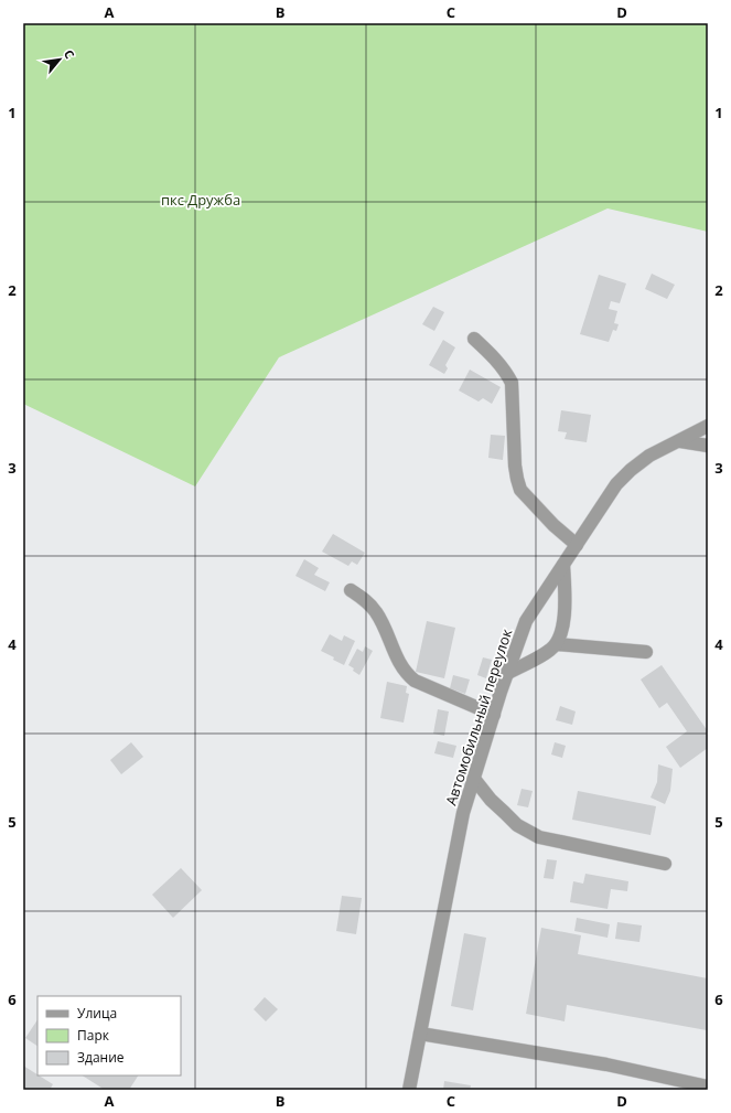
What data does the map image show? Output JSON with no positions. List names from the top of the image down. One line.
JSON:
{"streets":{"lane":["Автомобильный переулок"]},"parks":["пкс Дружба"],"legend":["Улица","Парк","Здание"],"north":"top right","grid":{"columns":["A","B","C","D"],"rows":["1","2","3","4","5","6"]}}
